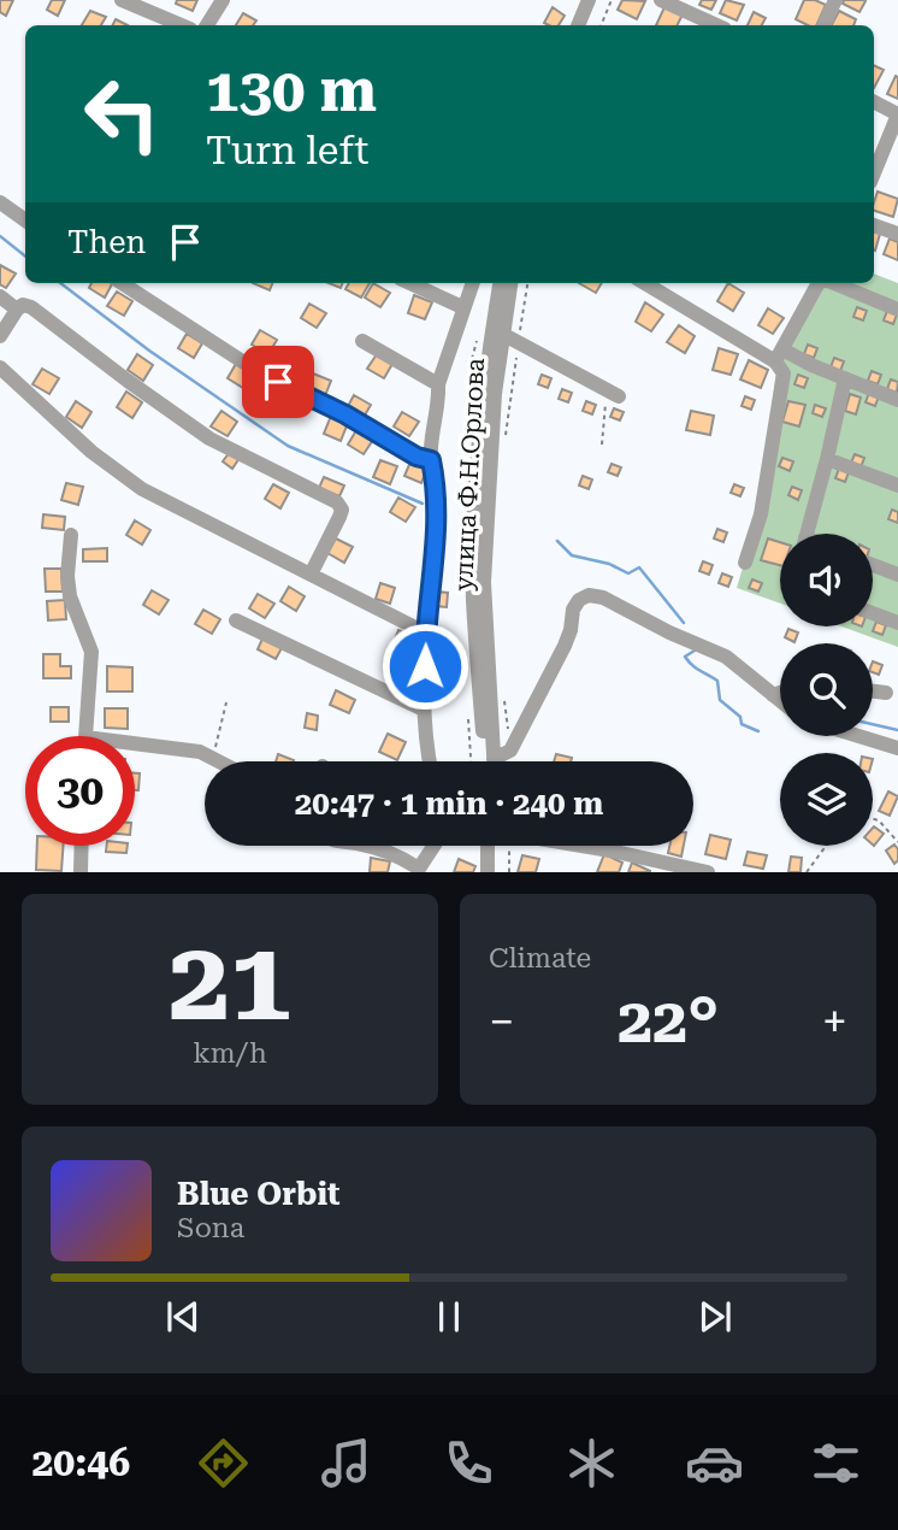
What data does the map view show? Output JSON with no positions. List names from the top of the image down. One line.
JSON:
{"streets":{"street":["улица Ф.Н.Орлова"]},"page":{"turn":["130 m","Turn left"],"then":"Then","limit":"30","trip":"20:47 · 1 min · 240 m","tile":[["21","km/h"],"Climate"],"heat":["−","22°","+"],"song":["Blue Orbit","Sona"],"tabs":"20:46"}}
